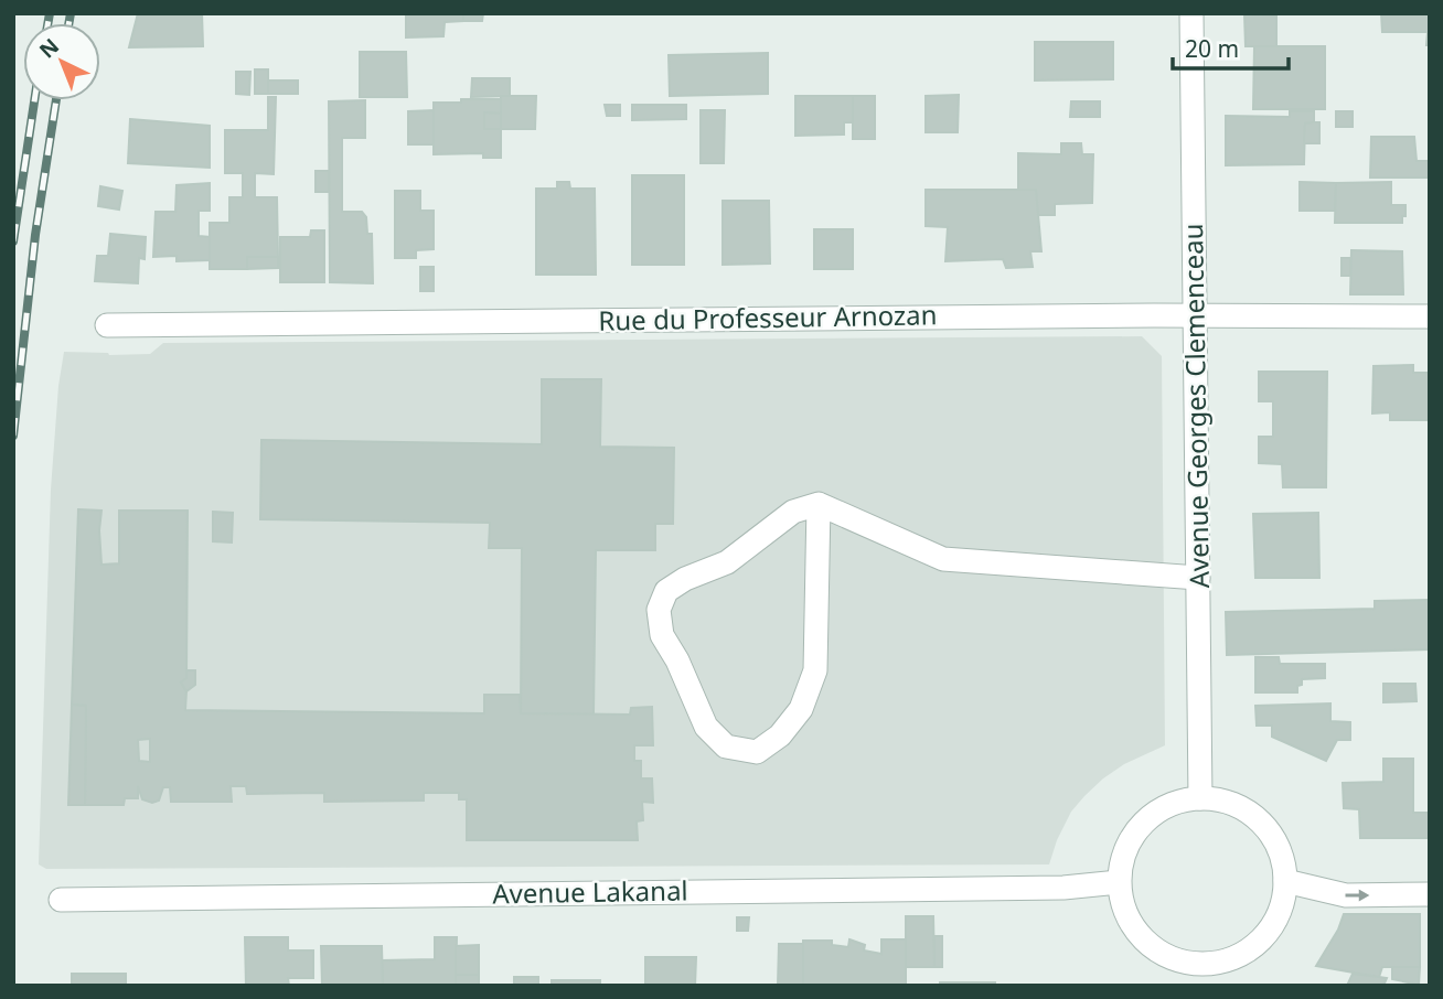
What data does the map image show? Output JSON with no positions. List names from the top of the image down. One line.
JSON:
{"streets":{"street":["Rue du Professeur Arnozan","Avenue Georges Clemenceau","Avenue Lakanal"]},"crossings":[["Rue du Professeur Arnozan","Avenue Georges Clemenceau"],["Avenue Georges Clemenceau","Avenue Lakanal"]],"scale_bar":"20 m","north":"top left"}
